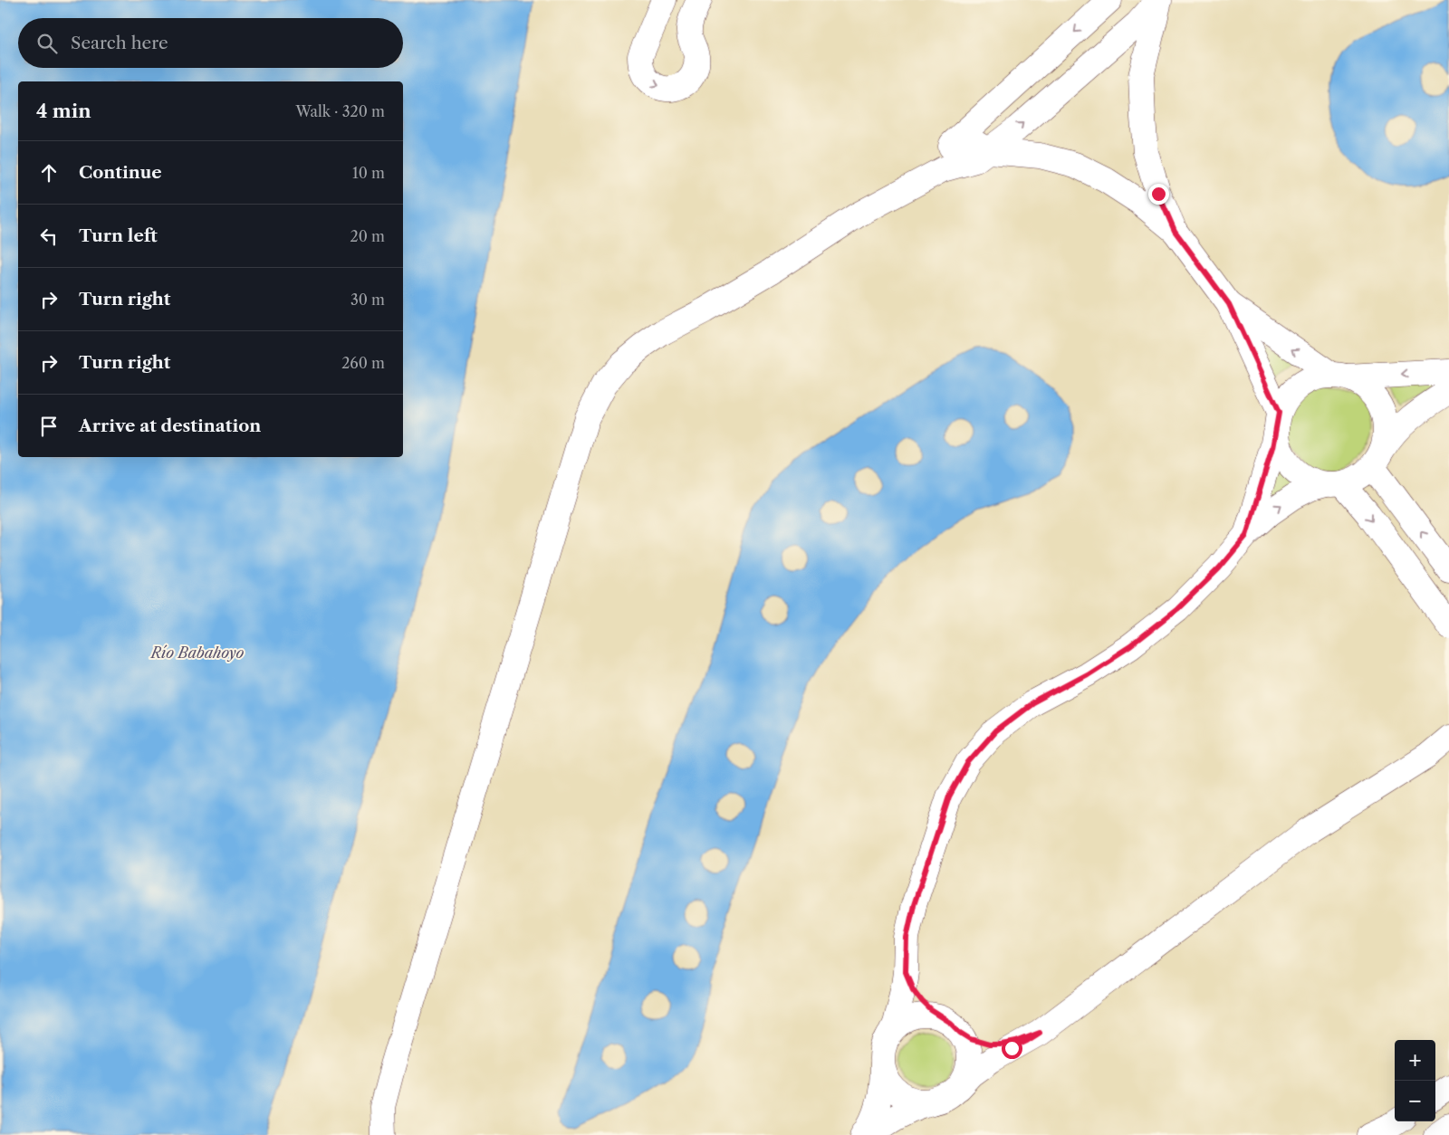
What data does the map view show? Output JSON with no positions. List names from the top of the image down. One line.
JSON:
{"water":["Río Babahoyo"],"page":{"search":"Search here","heading":["4 min","Walk · 320 m"],"list":[["Continue","10 m"],["Turn left","20 m"],["Turn right","30 m"],["Turn right","260 m"],"Arrive at destination"],"map_buttons":["+","−"]}}
